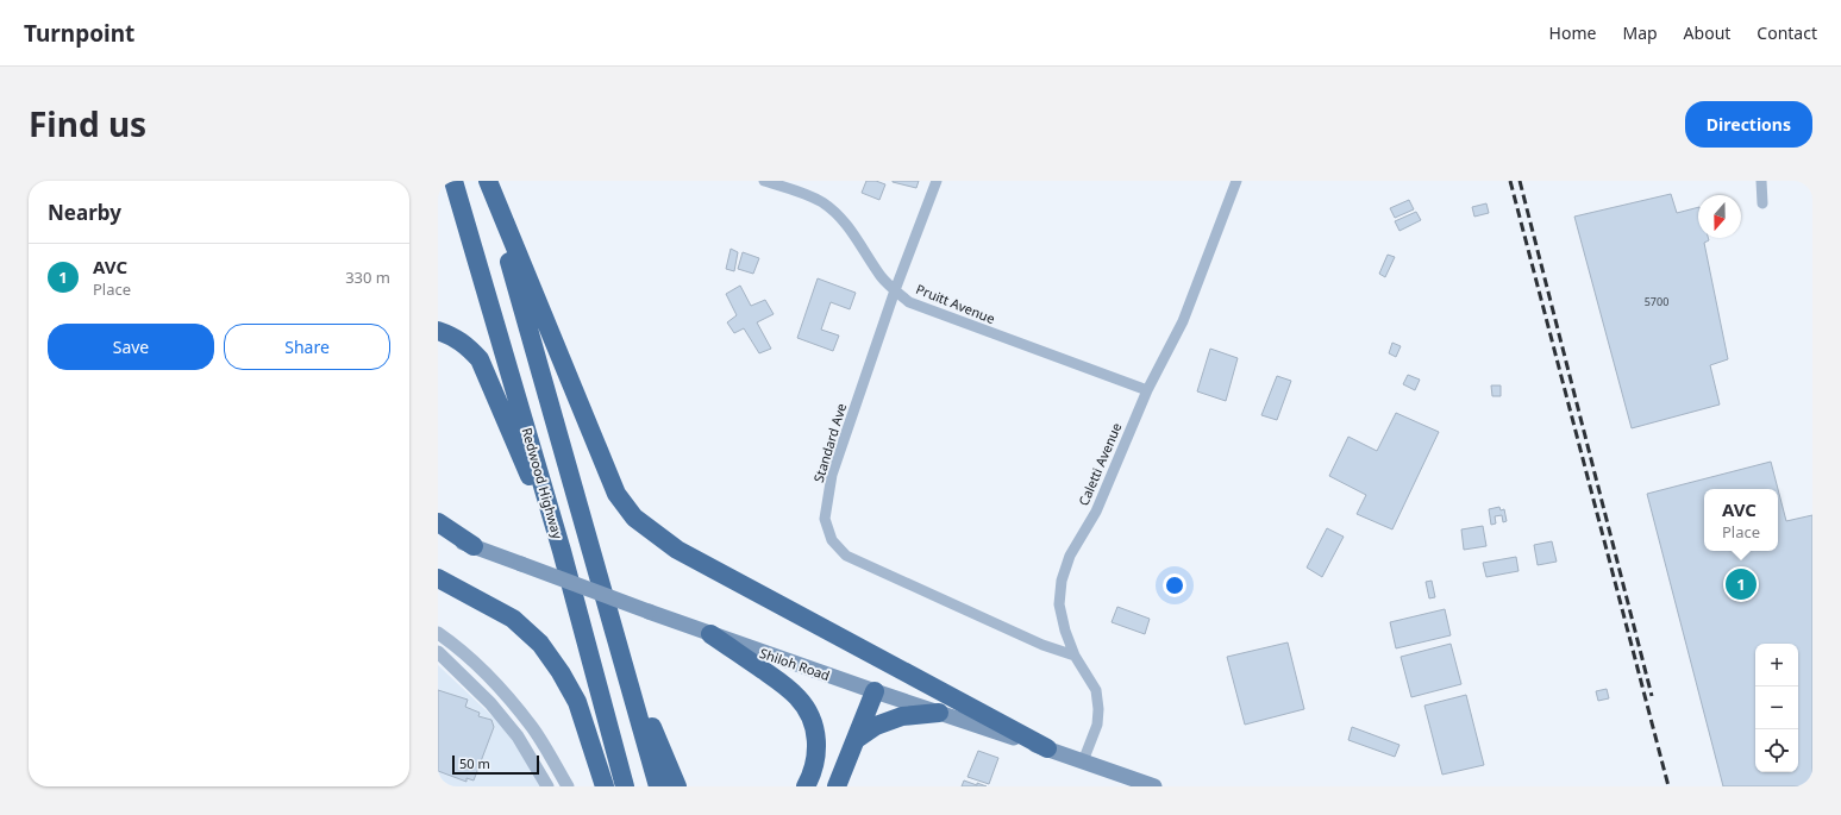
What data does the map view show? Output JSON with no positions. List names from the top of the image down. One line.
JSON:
{"streets":{"highway":["Redwood Highway"],"main road":["Shiloh Road"],"street":["Pruitt Avenue","Standard Ave","Caletti Avenue"]},"crossings":[["Pruitt Avenue","Standard Ave"],["Pruitt Avenue","Caletti Avenue"],["Standard Ave","Caletti Avenue"],["Caletti Avenue","Shiloh Road"]],"house_numbers":["5700"],"scale_bar":"50 m","north":"bottom","page":{"header":"Turnpoint","nav":["Home","Map","About","Contact"],"title":"Find us","buttons":["Directions",["Save","Share"]],"heading":"Nearby","list":[{"mark":"1","name":"AVC","note":"Place","value":"330 m"}],"popup":["AVC","Place"],"pins":"1","map_buttons":["+","−"],"scale":"50 m"}}
